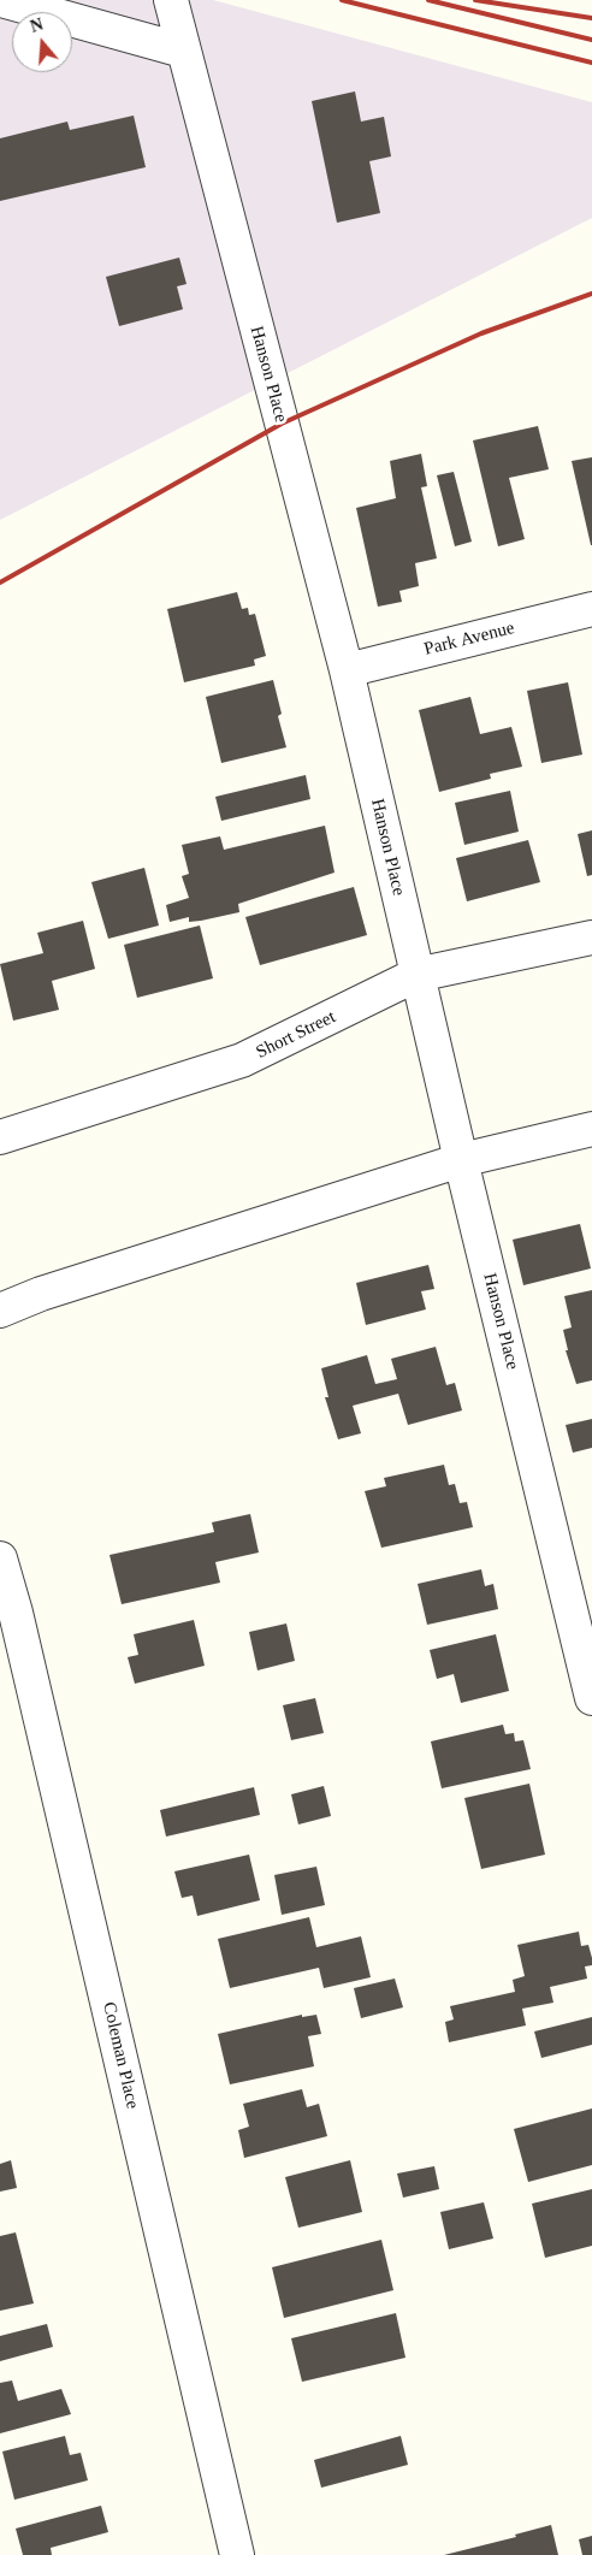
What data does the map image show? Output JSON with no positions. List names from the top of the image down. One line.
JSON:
{"streets":{"street":["Hanson Place","Park Avenue","Short Street","Coleman Place"]},"crossings":[["Hanson Place","Park Avenue"],["Hanson Place","Short Street"]],"north":"top"}
